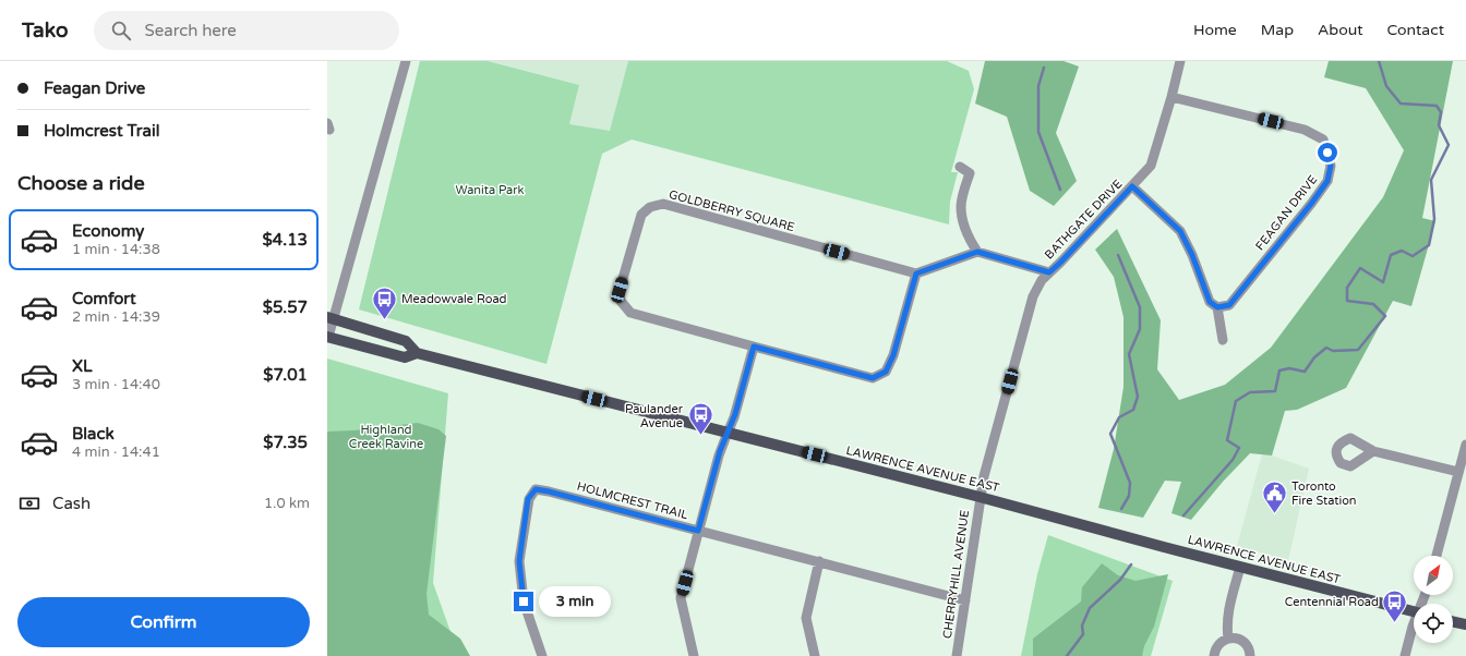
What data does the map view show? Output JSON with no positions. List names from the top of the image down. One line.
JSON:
{"streets":{"main road":["LAWRENCE AVENUE EAST"],"street":["GOLDBERRY SQUARE","FEAGAN DRIVE","BATHGATE DRIVE","HOLMCREST TRAIL","CHERRYHILL AVENUE"]},"crossings":[["FEAGAN DRIVE","BATHGATE DRIVE"],["BATHGATE DRIVE","LAWRENCE AVENUE EAST"],["BATHGATE DRIVE","CHERRYHILL AVENUE"],["LAWRENCE AVENUE EAST","CHERRYHILL AVENUE"],["HOLMCREST TRAIL","CHERRYHILL AVENUE"]],"parks":["Wanita Park","Highland Creek Ravine"],"places":{"bus stop":["Meadowvale Road","Paulander Avenue","Centennial Road"],"public building":["Toronto Fire Station"]},"north":"top right","page":{"header":"Tako","search":"Search here","nav":["Home","Map","About","Contact"],"banner":["Feagan Drive","Holmcrest Trail"],"heading":"Choose a ride","list":[{"name":"Economy","note":"1 min · 14:38","value":"$4.13"},{"name":"Comfort","note":"2 min · 14:39","value":"$5.57"},{"name":"XL","note":"3 min · 14:40","value":"$7.01"},{"name":"Black","note":"4 min · 14:41","value":"$7.35"}],"pay":["Cash","1.0 km"],"bubble":"3 min","buttons":"Confirm"}}
